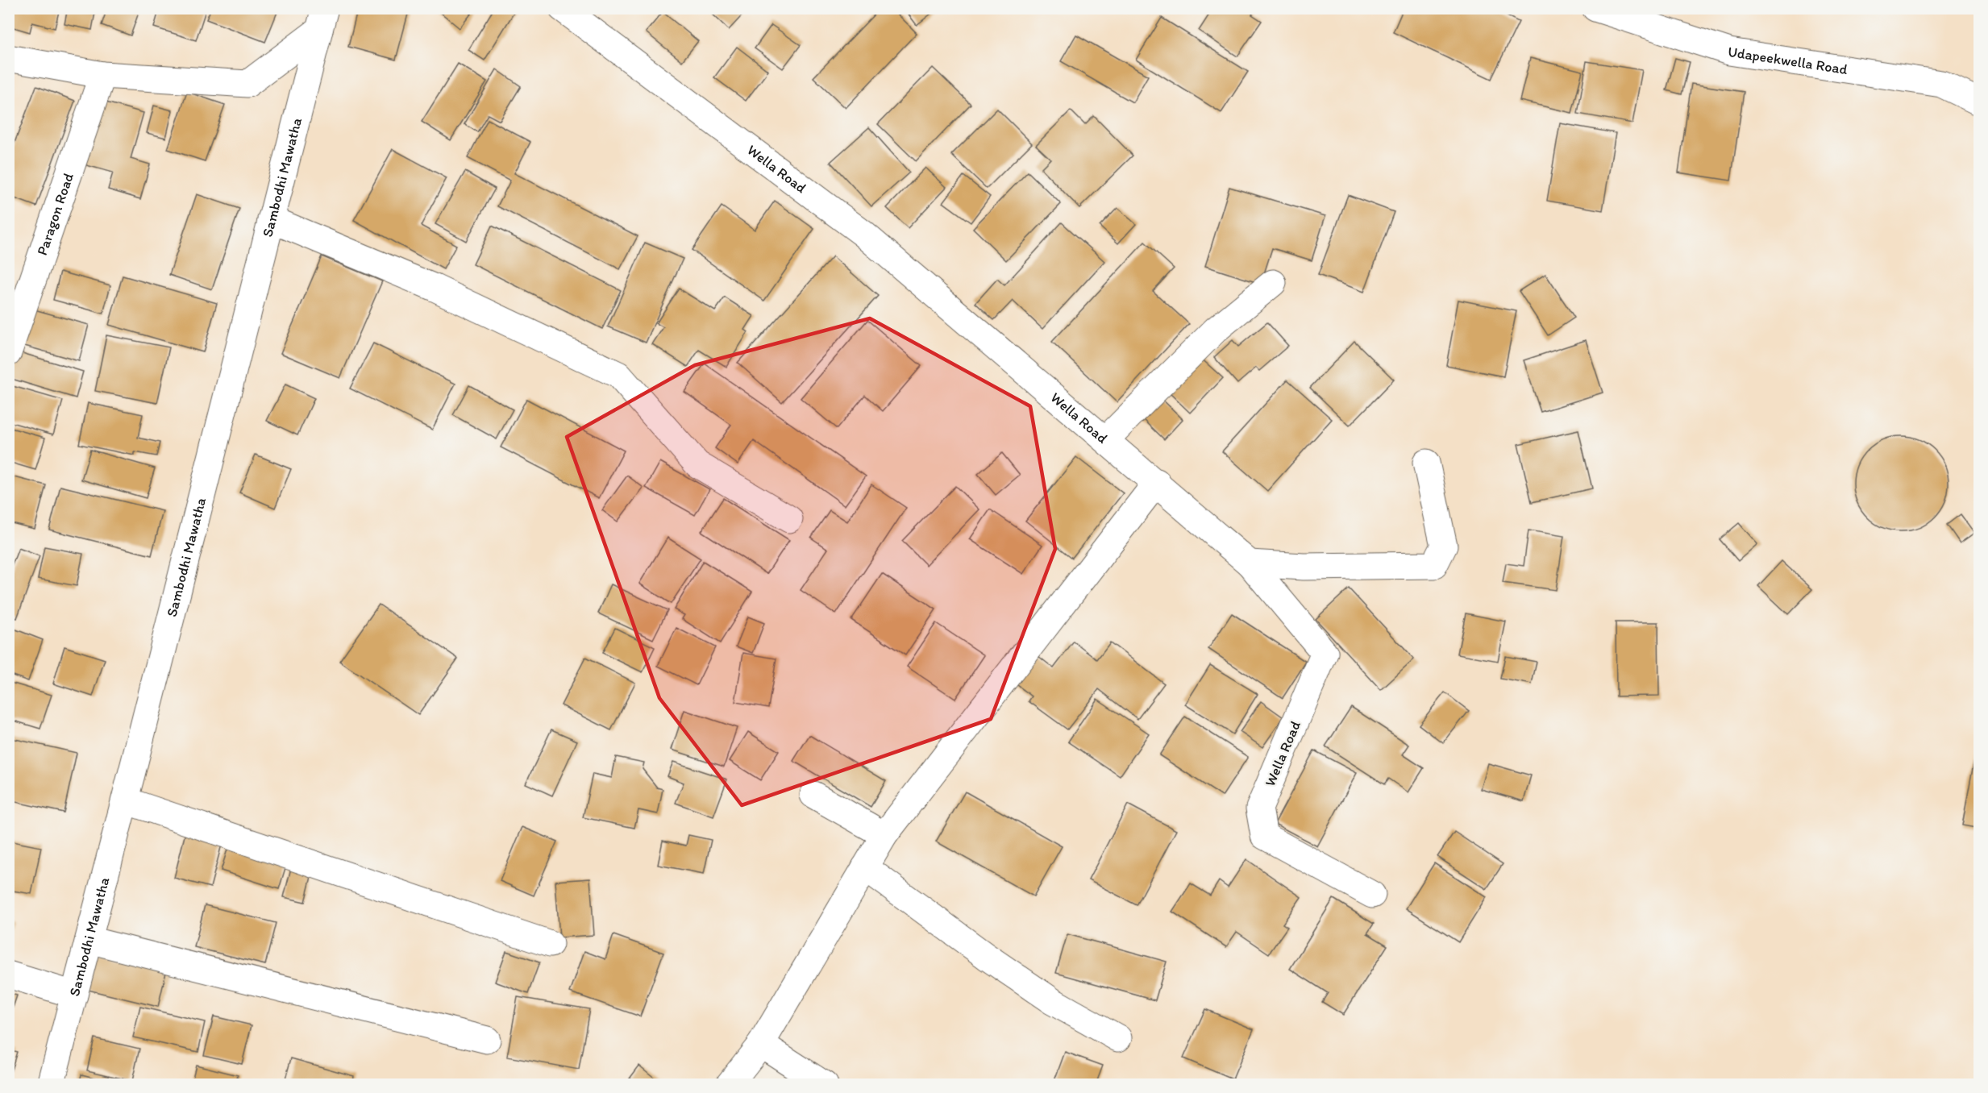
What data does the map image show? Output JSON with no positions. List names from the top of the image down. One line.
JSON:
{"streets":{"street":["Udapeekwella Road","Wella Road","Sambodhi Mawatha","Paragon Road"]}}
